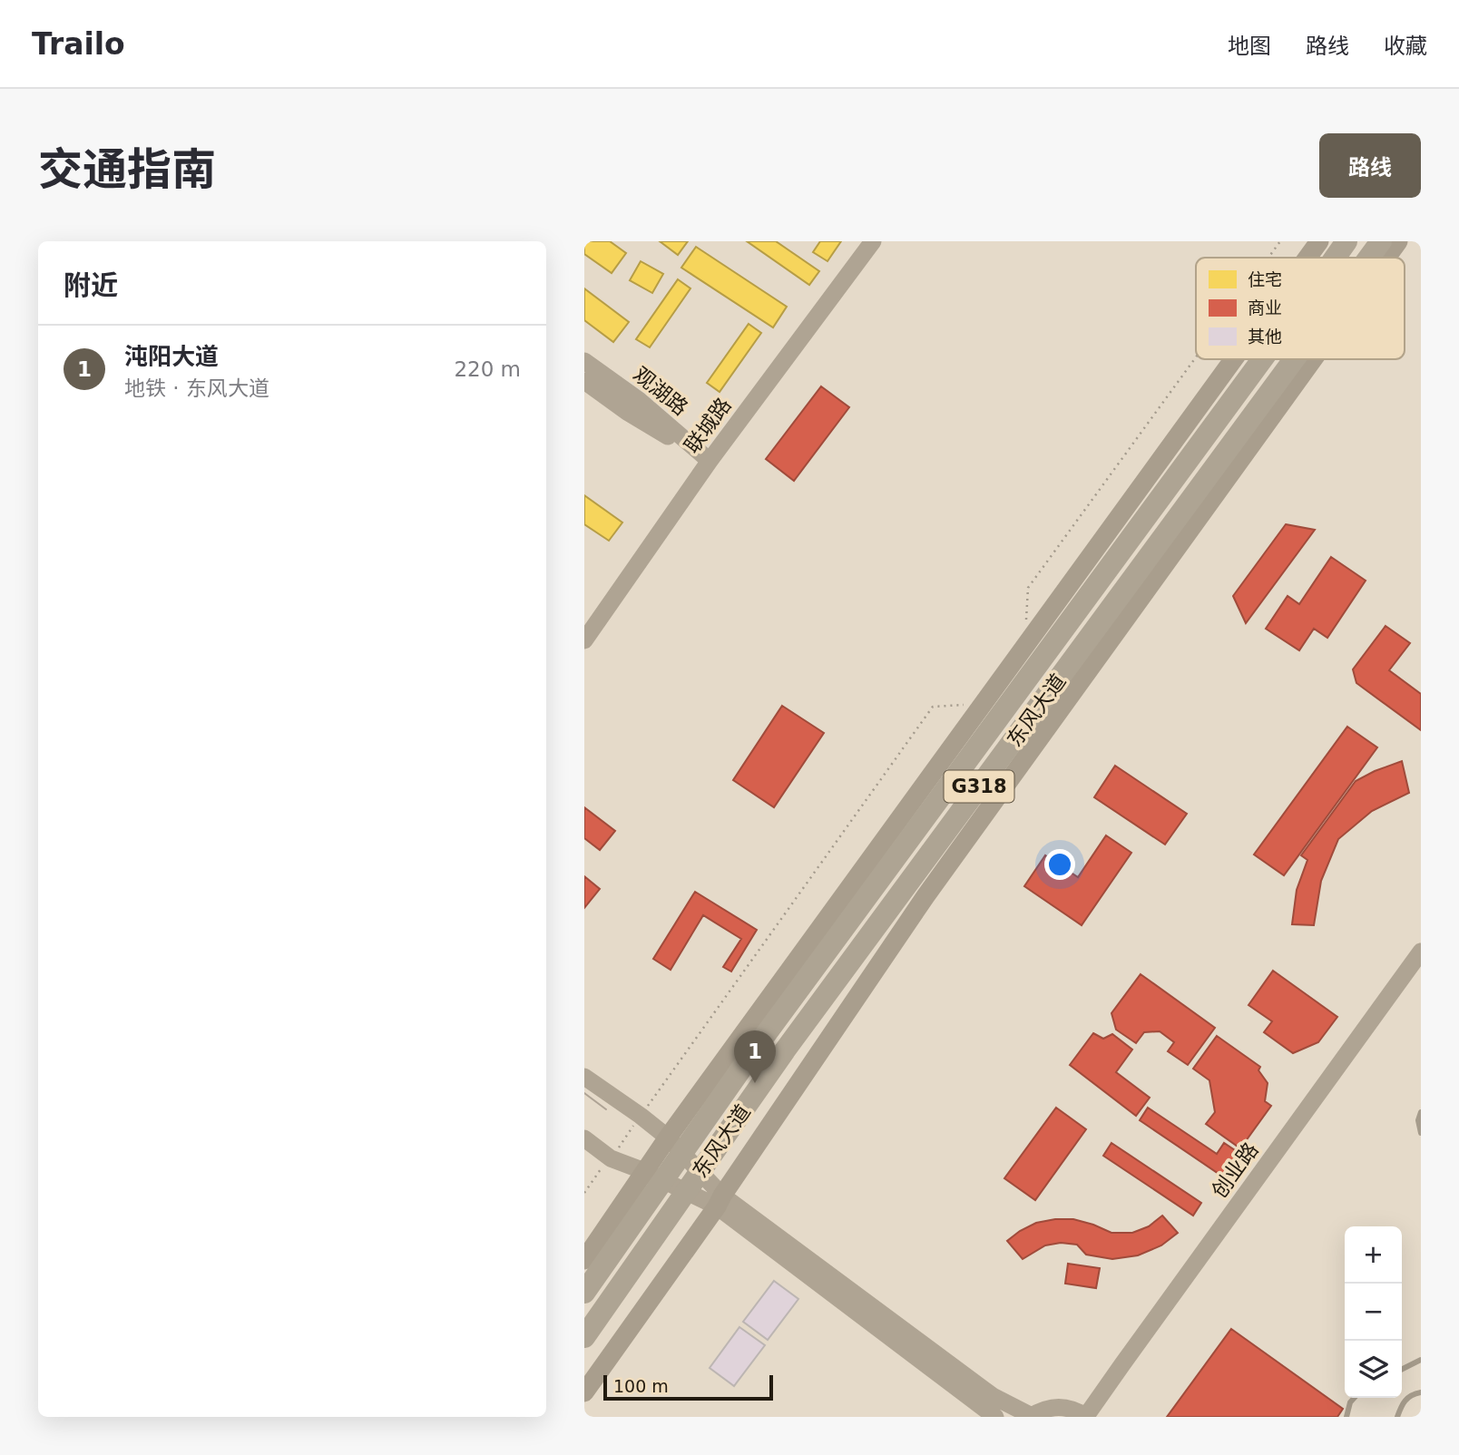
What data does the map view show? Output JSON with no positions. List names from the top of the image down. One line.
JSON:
{"streets":{"highway":["东风大道","G318"],"main road":["观湖路","联城路","创业路"]},"crossings":[["观湖路","联城路"]],"legend":["住宅","商业","其他"],"scale_bar":"100 m","page":{"header":"Trailo","nav":["地图","路线","收藏"],"title":"交通指南","buttons":"路线","heading":"附近","list":[{"mark":"1","name":"沌阳大道","note":"地铁 · 东风大道","value":"220 m"}],"pins":"1","map_buttons":["+","−"],"scale":"100 m"}}
